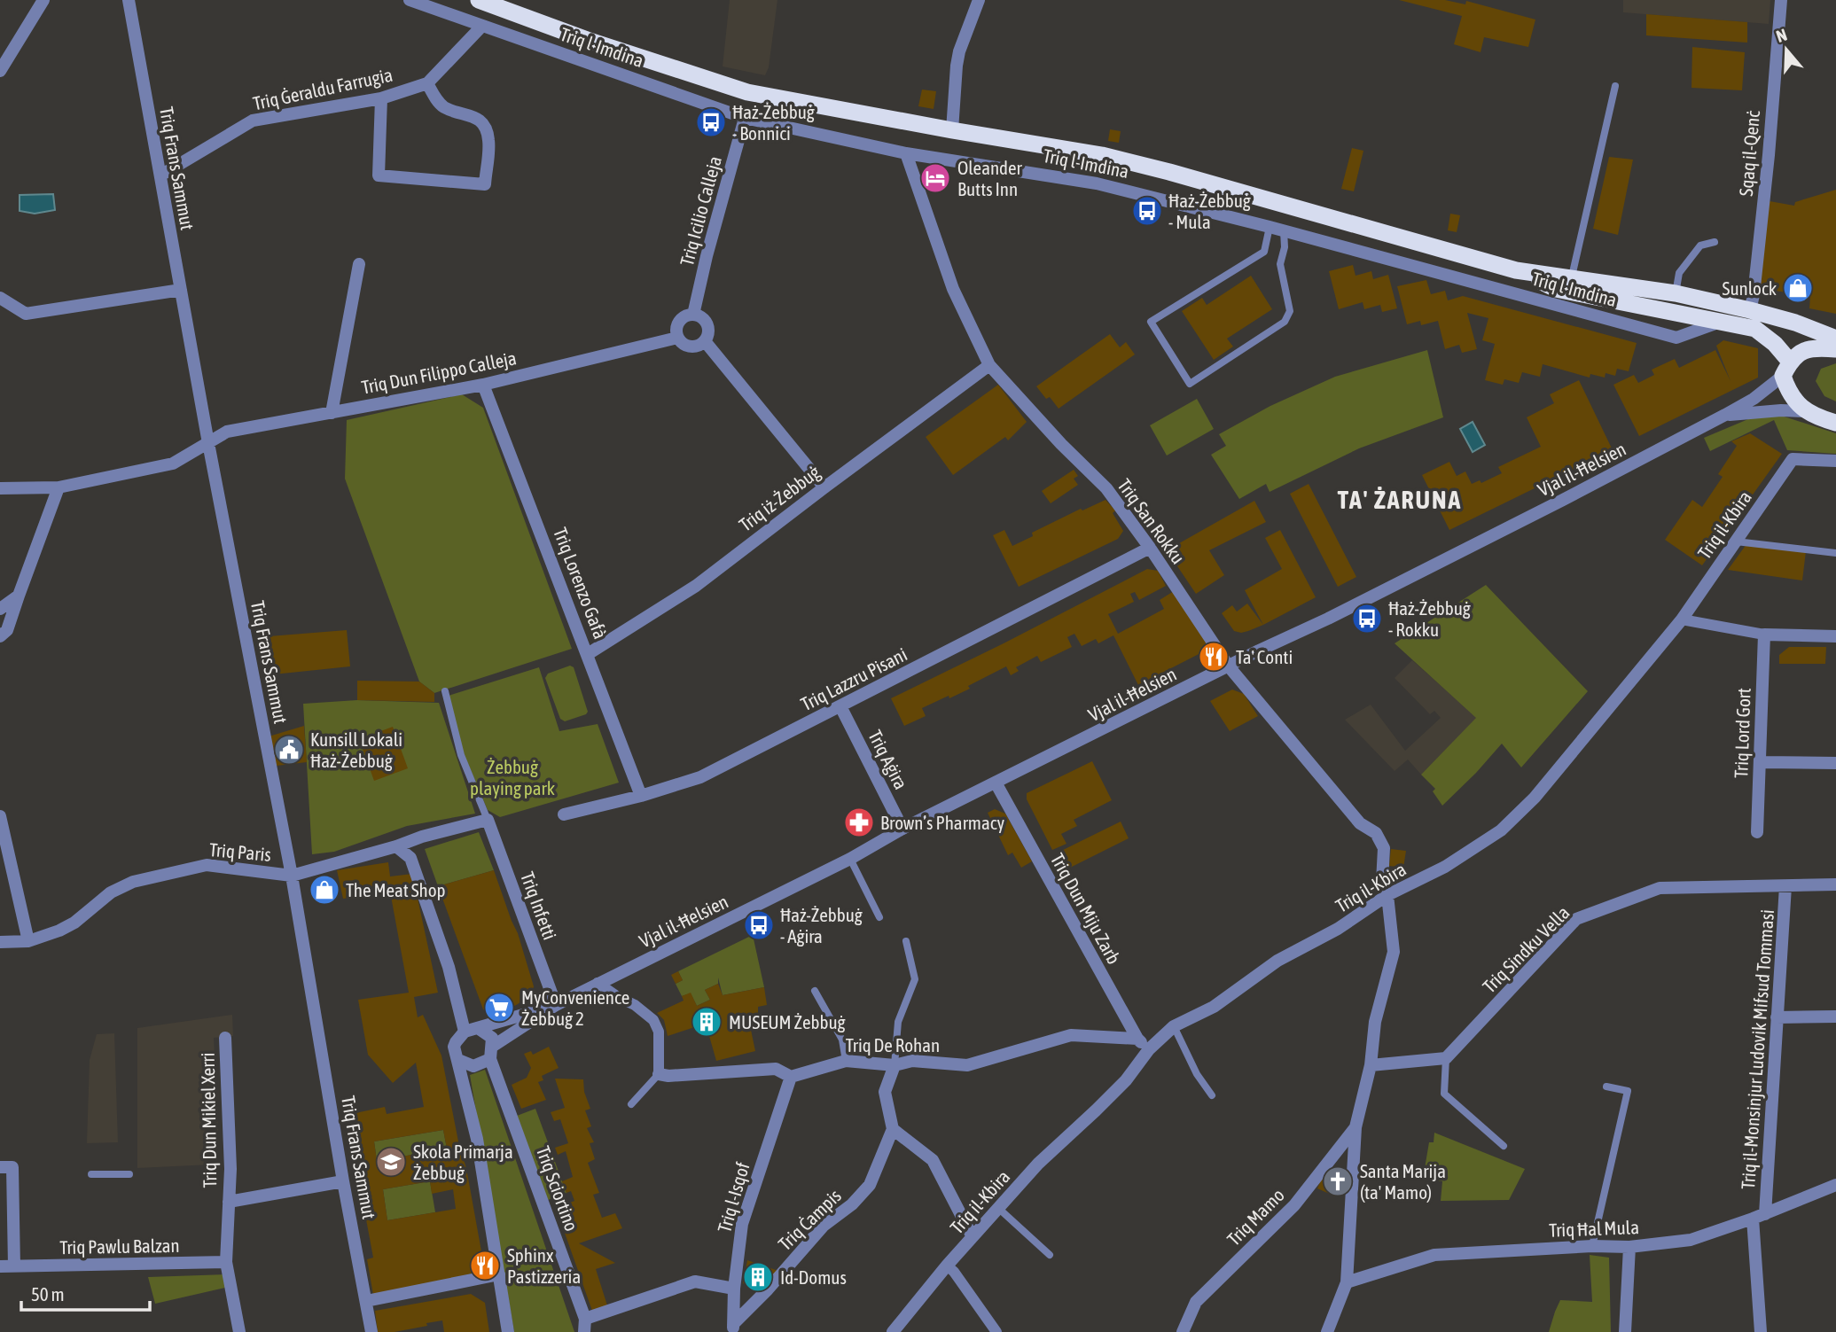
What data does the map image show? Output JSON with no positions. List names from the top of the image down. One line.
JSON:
{"streets":{"highway":["Triq l-Imdina"],"street":["Triq Ġeraldu Farrugia","Sqaq il-Qenċ","Triq Frans Sammut","Triq Icilio Calleja","Triq Dun Filippo Calleja","Vjal il-Ħelsien","Triq iż-Żebbuġ","Triq San Rokku","Triq il-Kbira","Triq Lorenzo Gafà","Triq Lazzru Pisani","Triq Lord Gort","Triq Aġira","Triq Paris","Triq Infetti","Triq Dun Miju Zarb","Triq Sindku Vella","Triq De Rohan","Triq il-Monsinjur Ludovik Mifsud Tommasi","Triq Dun Mikiel Xerri","Triq Sciortino","Triq l-Isqof","Triq Mamo","Triq Ċampis","Triq Ħal Mula","Triq Pawlu Balzan"]},"crossings":[["Triq l-Imdina","Triq Ġeraldu Farrugia"],["Triq l-Imdina","Sqaq il-Qenċ"],["Triq l-Imdina","Triq Icilio Calleja"],["Triq l-Imdina","Vjal il-Ħelsien"],["Triq l-Imdina","Triq San Rokku"],["Triq Ġeraldu Farrugia","Triq Frans Sammut"],["Triq Frans Sammut","Triq Dun Filippo Calleja"],["Triq Frans Sammut","Triq Paris"],["Triq Frans Sammut","Triq Dun Mikiel Xerri"],["Triq Icilio Calleja","Triq Dun Filippo Calleja"],["Triq Dun Filippo Calleja","Triq Lorenzo Gafà"],["Vjal il-Ħelsien","Triq San Rokku"],["Vjal il-Ħelsien","Triq Aġira"],["Vjal il-Ħelsien","Triq Infetti"],["Vjal il-Ħelsien","Triq Dun Miju Zarb"],["Vjal il-Ħelsien","Triq Sciortino"],["Triq iż-Żebbuġ","Triq San Rokku"],["Triq iż-Żebbuġ","Triq Lorenzo Gafà"],["Triq San Rokku","Triq il-Kbira"],["Triq San Rokku","Triq Lazzru Pisani"],["Triq San Rokku","Triq Mamo"],["Triq il-Kbira","Triq Dun Miju Zarb"],["Triq il-Kbira","Triq Mamo"],["Triq Lorenzo Gafà","Triq Lazzru Pisani"],["Triq Lazzru Pisani","Triq Aġira"],["Triq Paris","Triq Infetti"],["Triq Dun Miju Zarb","Triq De Rohan"],["Triq Sindku Vella","Triq il-Monsinjur Ludovik Mifsud Tommasi"],["Triq De Rohan","Triq l-Isqof"],["Triq il-Monsinjur Ludovik Mifsud Tommasi","Triq Ħal Mula"],["Triq Dun Mikiel Xerri","Triq Pawlu Balzan"],["Triq l-Isqof","Triq Ċampis"],["Triq Mamo","Triq Ħal Mula"]],"districts":["TA' ŻARUNA"],"parks":["Żebbuġ playing park"],"places":{"bus stop":["Ħaż-Żebbuġ - Bonnici","Ħaż-Żebbuġ - Mula","Ħaż-Żebbuġ - Rokku","Ħaż-Żebbuġ - Aġira"],"hotel":["Oleander Butts Inn"],"shop":["Sunlock","The Meat Shop"],"restaurant":["Ta' Conti","Sphinx Pastizzeria"],"public building":["Kunsill Lokali Ħaż-Żebbuġ"],"pharmacy":["Brown’s Pharmacy"],"supermarket":["MyConvenience Żebbuġ 2"],"building":["MUSEUM Żebbuġ","Id-Domus"],"school or university":["Skola Primarja Żebbuġ"],"church":["Santa Marija (ta' Mamo)"]},"scale_bar":"50 m","north":"top"}
